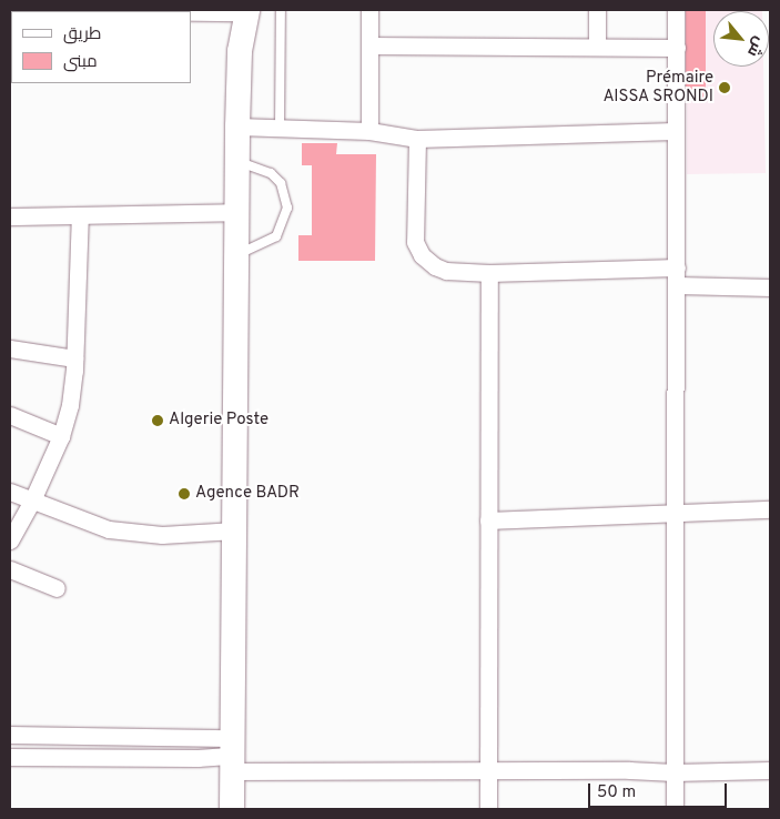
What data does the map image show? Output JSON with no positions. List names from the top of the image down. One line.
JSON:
{"places":["Prémaire AISSA SRONDI","Algerie Poste","Agence BADR"],"legend":["طريق","مبنى"],"scale_bar":"50 m","north":"bottom right"}
